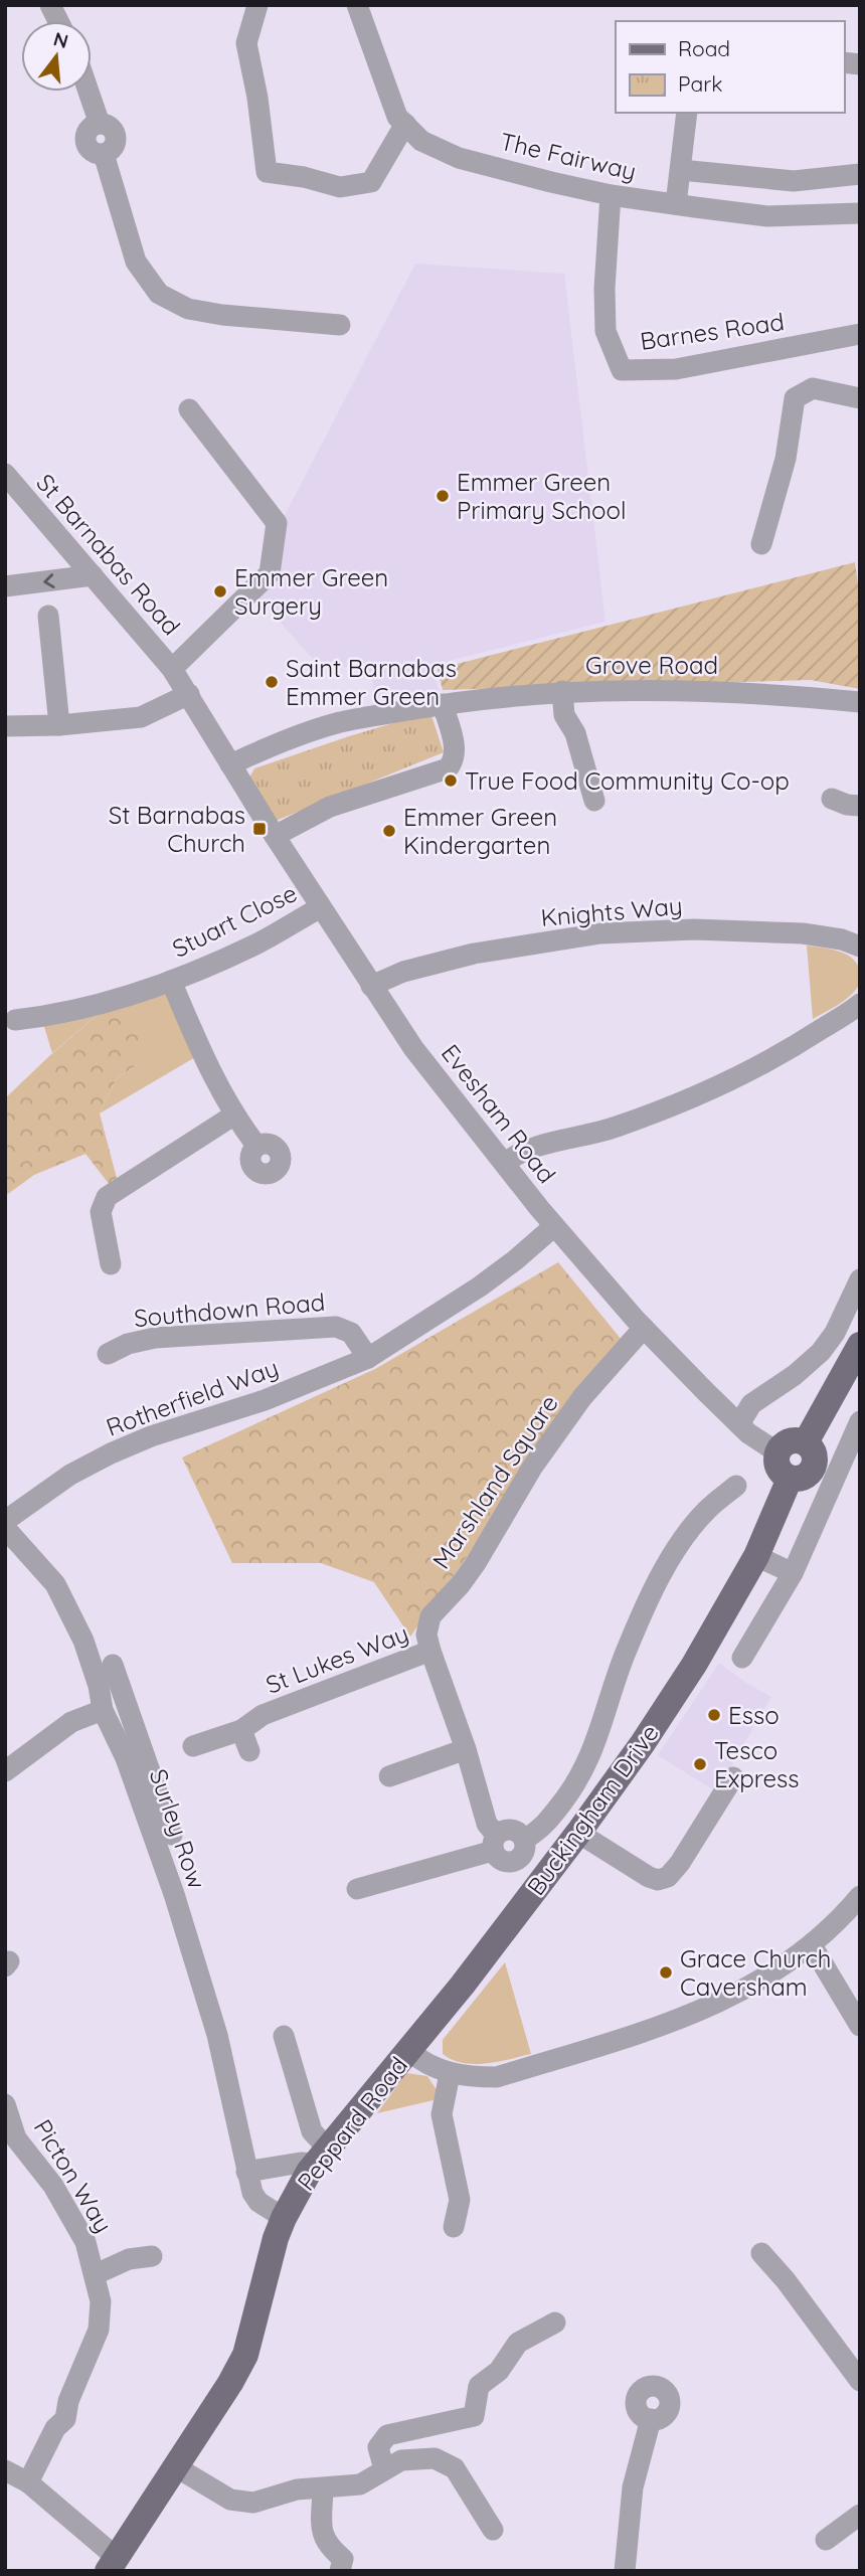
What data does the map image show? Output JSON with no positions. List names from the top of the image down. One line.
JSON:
{"streets":{"main road":["Buckingham Drive","Peppard Road"],"street":["The Fairway","Barnes Road","St Barnabas Road","Grove Road","Knights Way","Stuart Close","Evesham Road","Southdown Road","Rotherfield Way","Marshland Square","St Lukes Way","Surley Row","Picton Way"]},"crossings":[["The Fairway","Barnes Road"],["Grove Road","Evesham Road"],["Knights Way","Evesham Road"],["Stuart Close","Evesham Road"],["Evesham Road","Marshland Square"],["Evesham Road","Buckingham Drive"],["Southdown Road","Rotherfield Way"],["Marshland Square","St Lukes Way"],["Marshland Square","Buckingham Drive"],["Buckingham Drive","Peppard Road"],["Surley Row","Peppard Road"]],"places":{"other":["Emmer Green Primary School","Emmer Green Surgery","Saint Barnabas Emmer Green","True Food Community Co-op","Emmer Green Kindergarten","Esso","Tesco Express","Grace Church Caversham"],"transit":["St Barnabas Church"]},"legend":["Road","Park"],"north":"top"}
